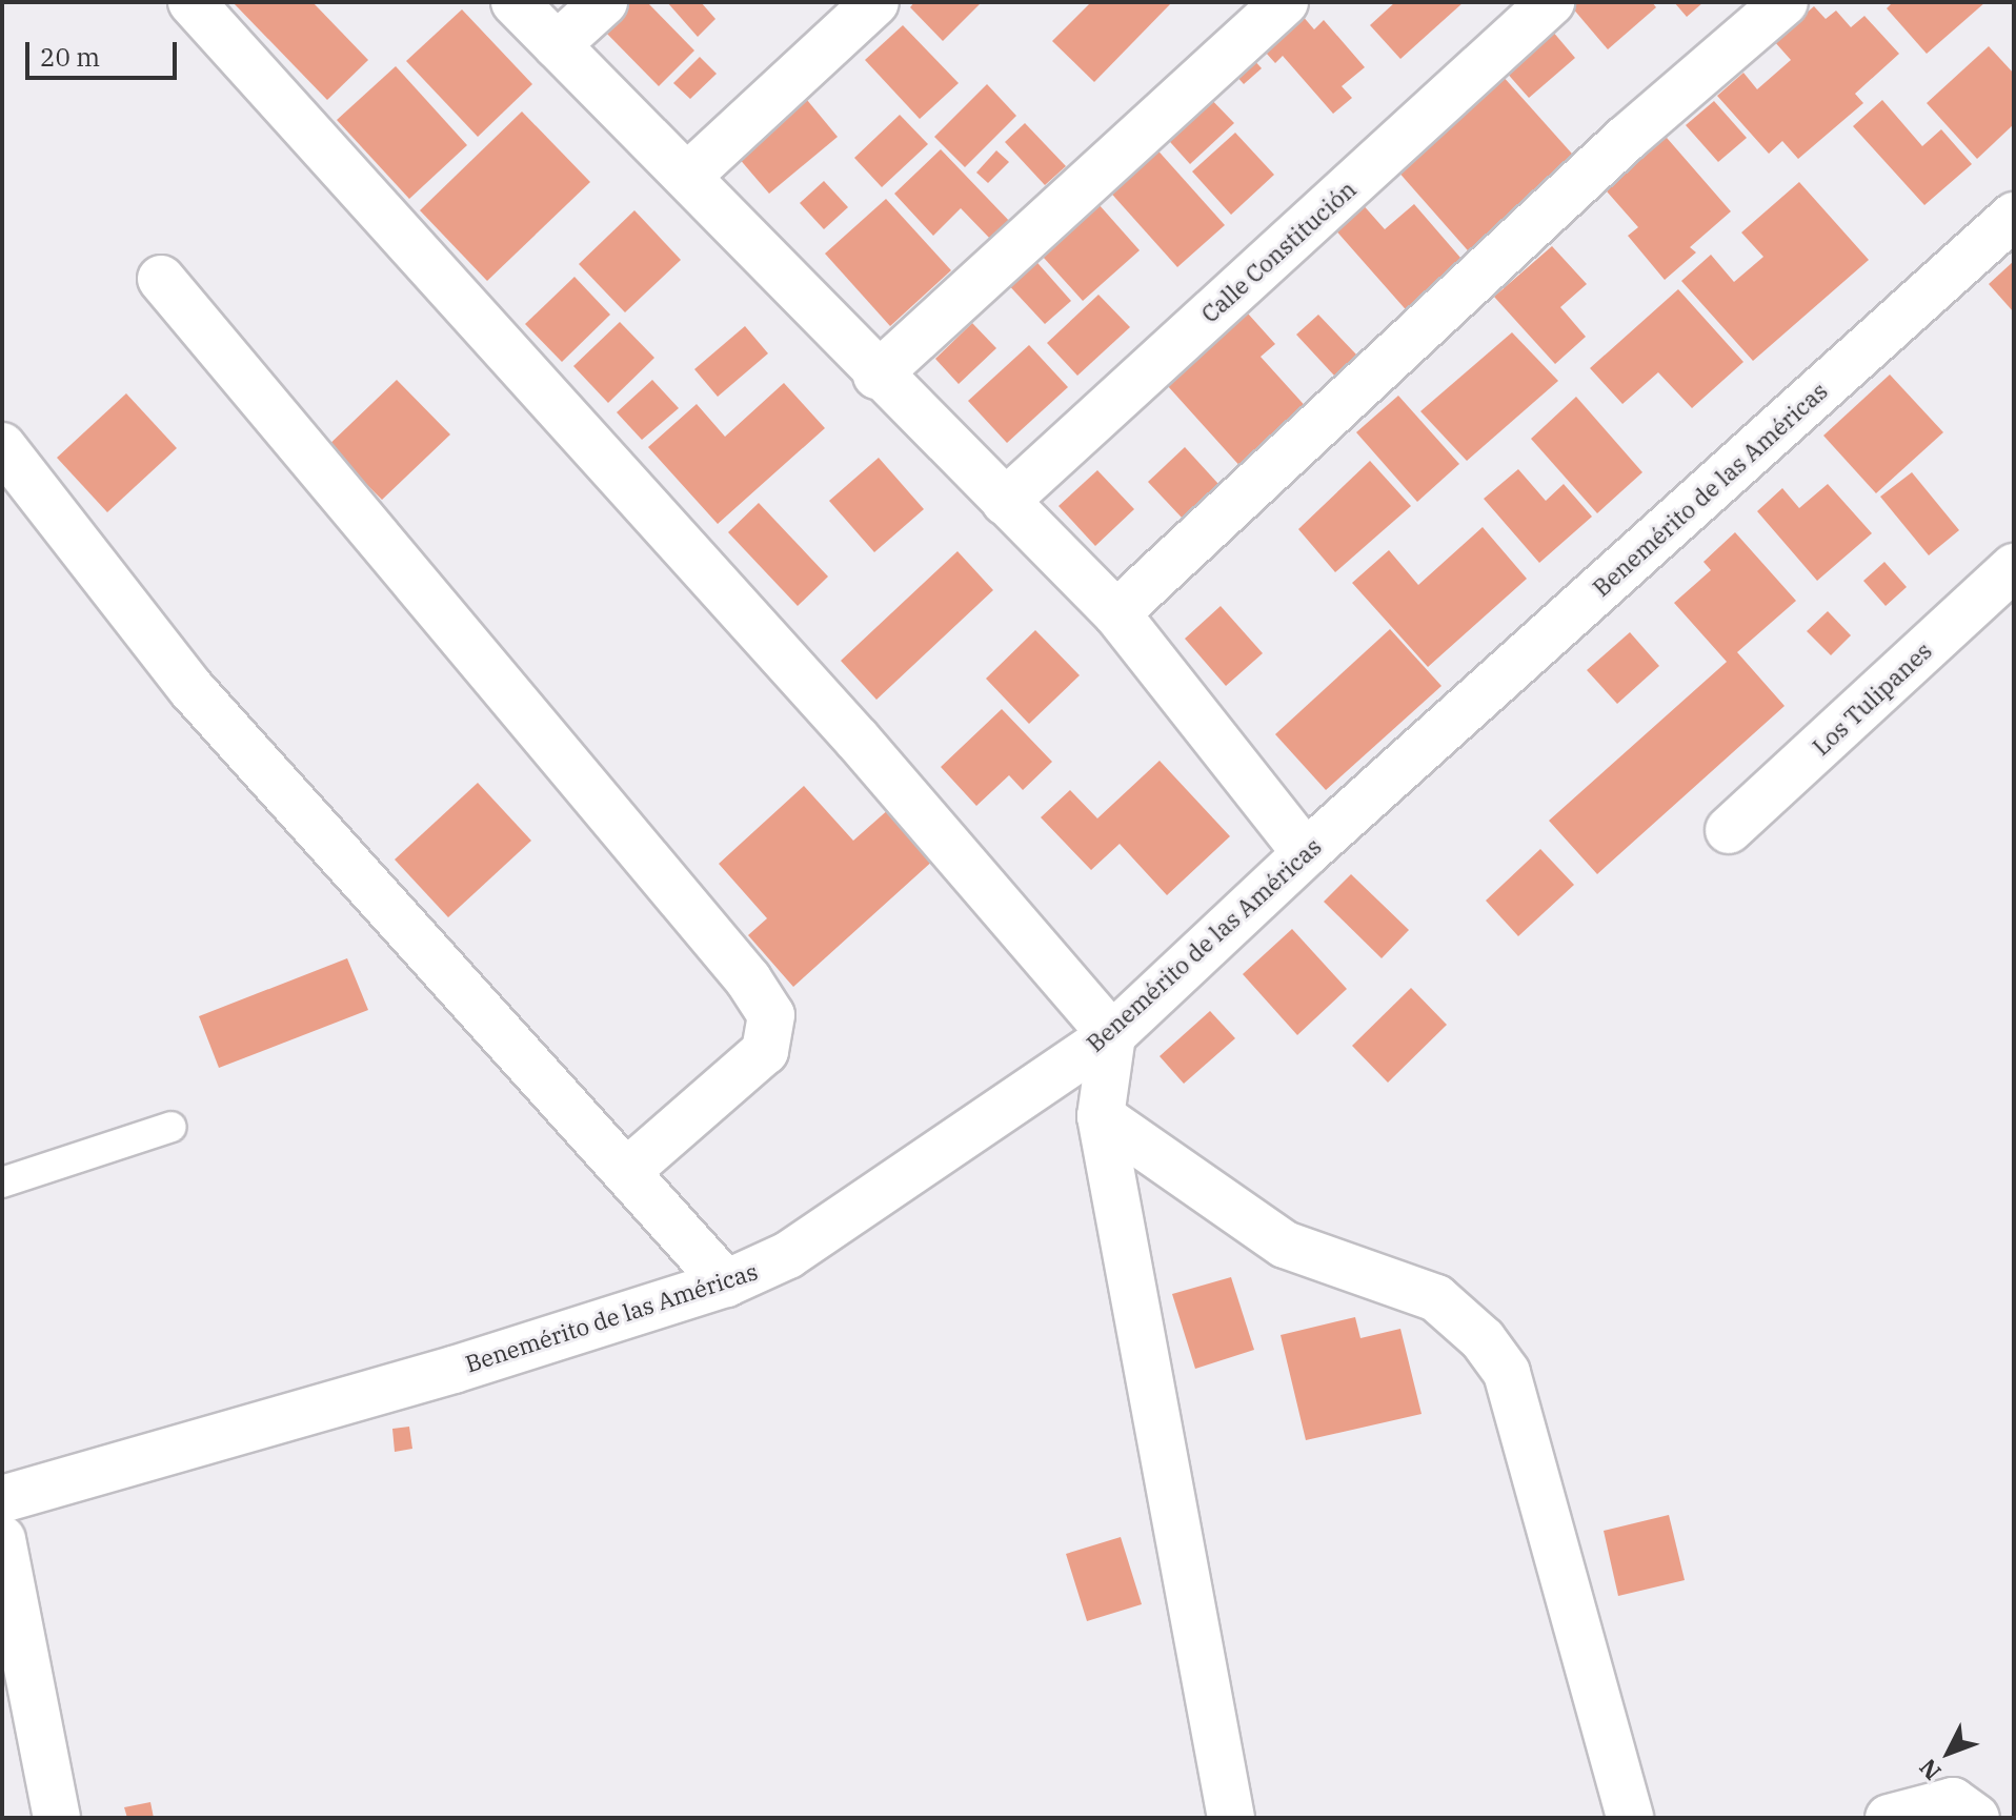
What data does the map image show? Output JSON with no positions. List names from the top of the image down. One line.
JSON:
{"streets":{"street":["Calle Constitución","Benemérito de las Américas","Los Tulipanes"]},"scale_bar":"20 m","north":"bottom left"}
